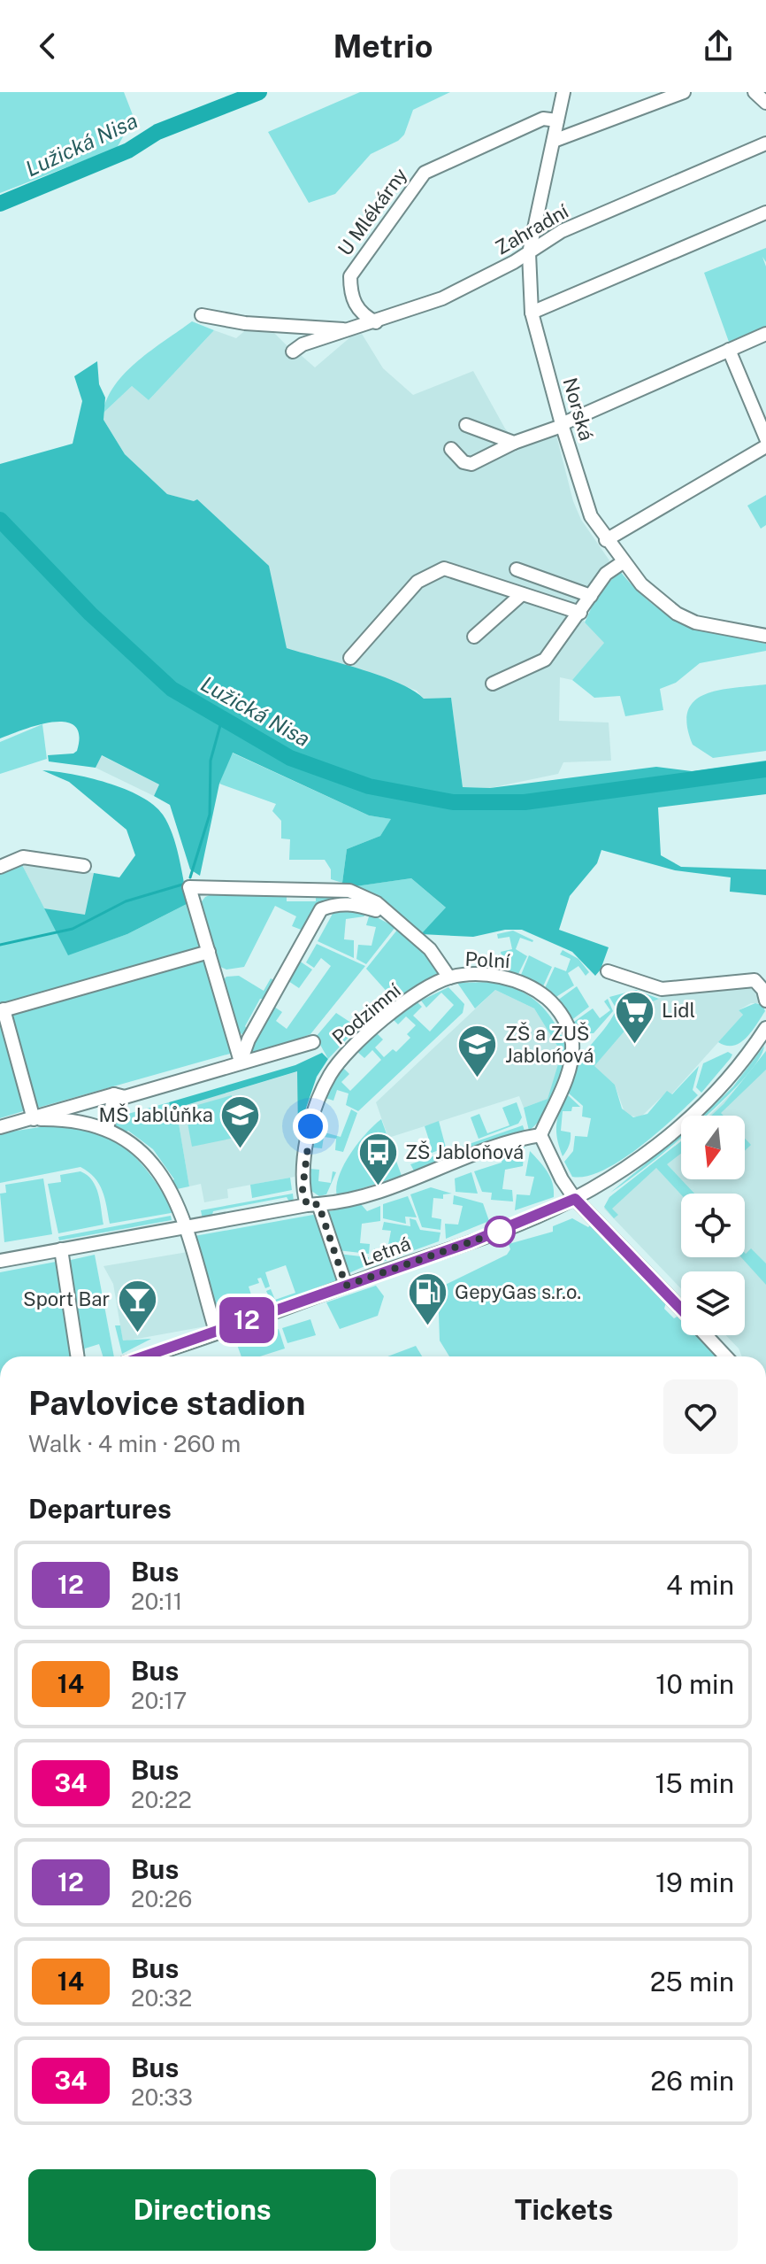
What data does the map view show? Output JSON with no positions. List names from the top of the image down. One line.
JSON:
{"streets":{"street":["U Mlékárny","Zahradní","Norská","Polní","Podzimní","Letná"]},"crossings":[["U Mlékárny","Zahradní"],["U Mlékárny","Norská"],["Zahradní","Norská"],["Polní","Podzimní"],["Podzimní","Letná"]],"water":["Lužická Nisa"],"places":{"supermarket":["Lidl"],"school or university":["ZŠ a ZUŠ Jablońová","MŠ Jablůňka"],"bus stop":["ZŠ Jabloňová"],"fuel station":["GepyGas s.r.o."],"bar":["Sport Bar"]},"lines":["bus line 12"],"north":"bottom","page":{"header":"Metrio","on_map":"12","heading":[["Pavlovice stadion","Walk · 4 min · 260 m"],"Departures"],"list":[{"mark":"12","name":"Bus","note":"20:11","value":"4 min"},{"mark":"14","name":"Bus","note":"20:17","value":"10 min"},{"mark":"34","name":"Bus","note":"20:22","value":"15 min"},{"mark":"12","name":"Bus","note":"20:26","value":"19 min"},{"mark":"14","name":"Bus","note":"20:32","value":"25 min"},{"mark":"34","name":"Bus","note":"20:33","value":"26 min"}],"buttons":["Directions","Tickets"]}}
